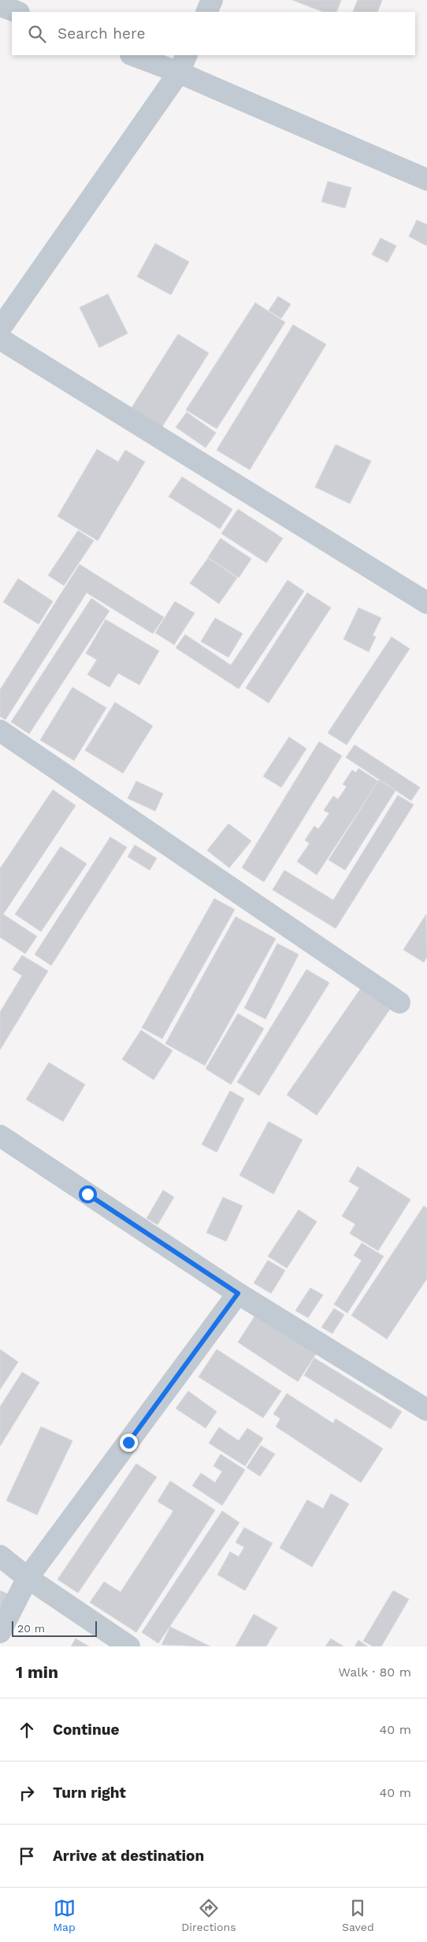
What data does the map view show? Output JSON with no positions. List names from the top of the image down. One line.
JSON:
{"scale_bar":"20 m","page":{"search":"Search here","scale":"20 m","heading":["1 min","Walk · 80 m"],"list":[["Continue","40 m"],["Turn right","40 m"],"Arrive at destination"],"nav":["Map","Directions","Saved"]}}
